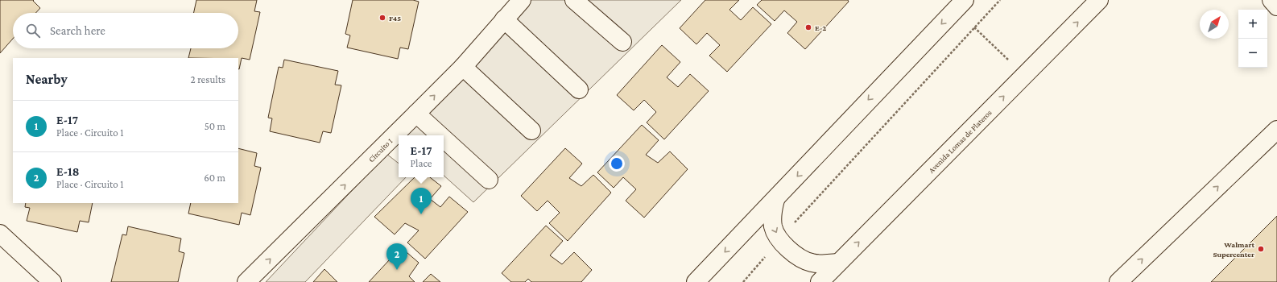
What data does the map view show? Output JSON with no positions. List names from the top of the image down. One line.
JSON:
{"streets":{"main road":["Avenida Lomas de Plateros","Circuito 1"]},"one_way":["Circuito 1"],"places":["F45","E-2","Walmart Supercenter"],"north":"top right","page":{"map_buttons":["+","−"],"search":"Search here","heading":["Nearby","2 results"],"list":[{"mark":"1","name":"E-17","note":"Place · Circuito 1","value":"50 m"},{"mark":"2","name":"E-18","note":"Place · Circuito 1","value":"60 m"}],"popup":["E-17","Place"],"pins":["1","2"]}}
